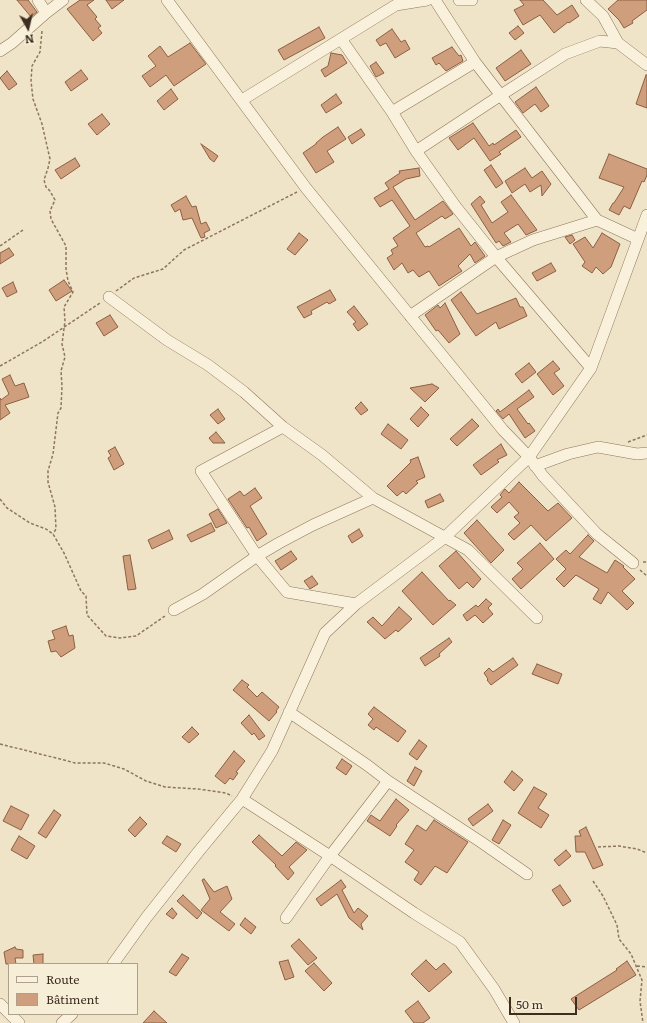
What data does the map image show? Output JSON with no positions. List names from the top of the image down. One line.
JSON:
{"legend":["Route","Bâtiment"],"scale_bar":"50 m","north":"bottom"}
